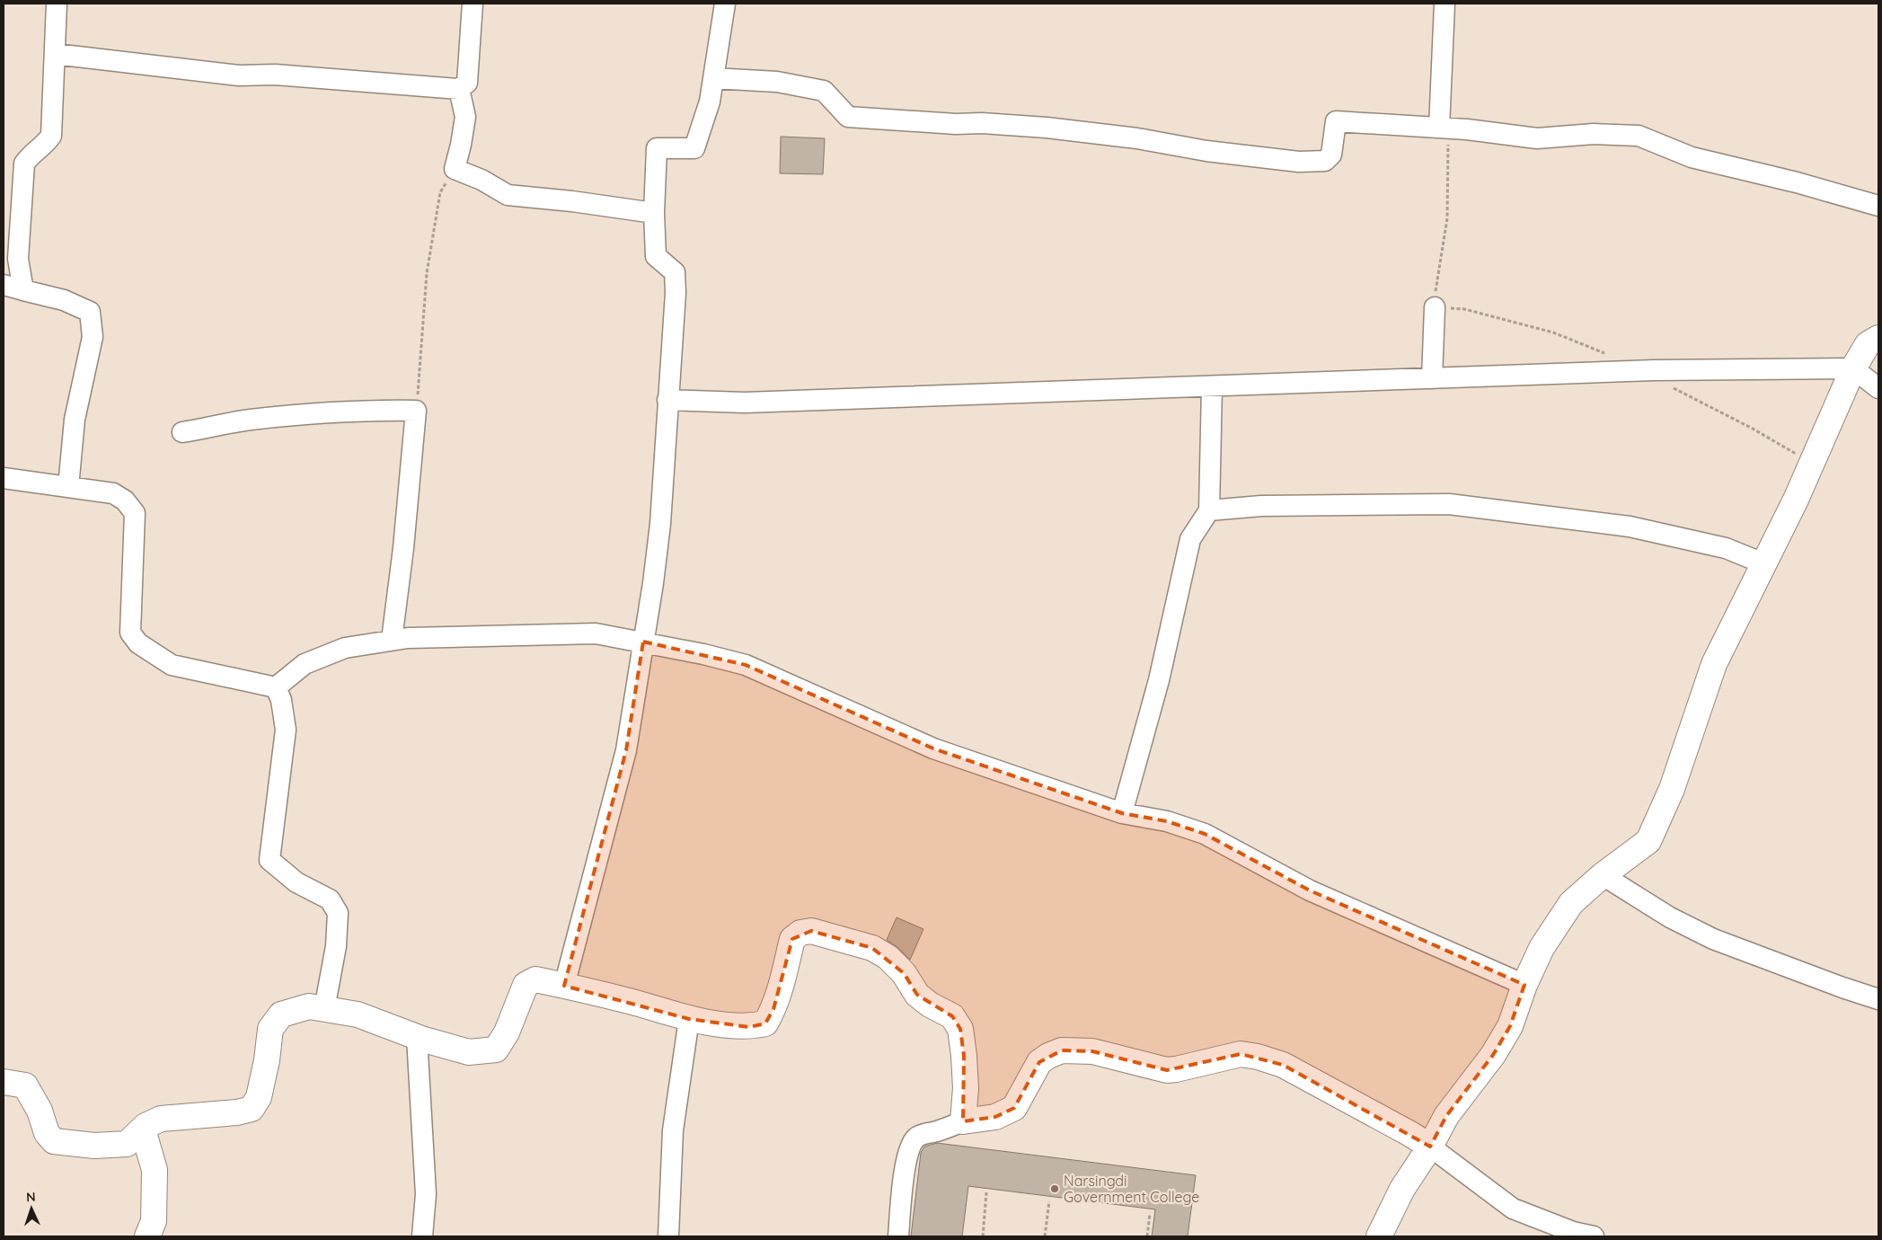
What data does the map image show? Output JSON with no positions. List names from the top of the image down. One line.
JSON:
{"places":["Narsingdi Government College"],"north":"top"}
